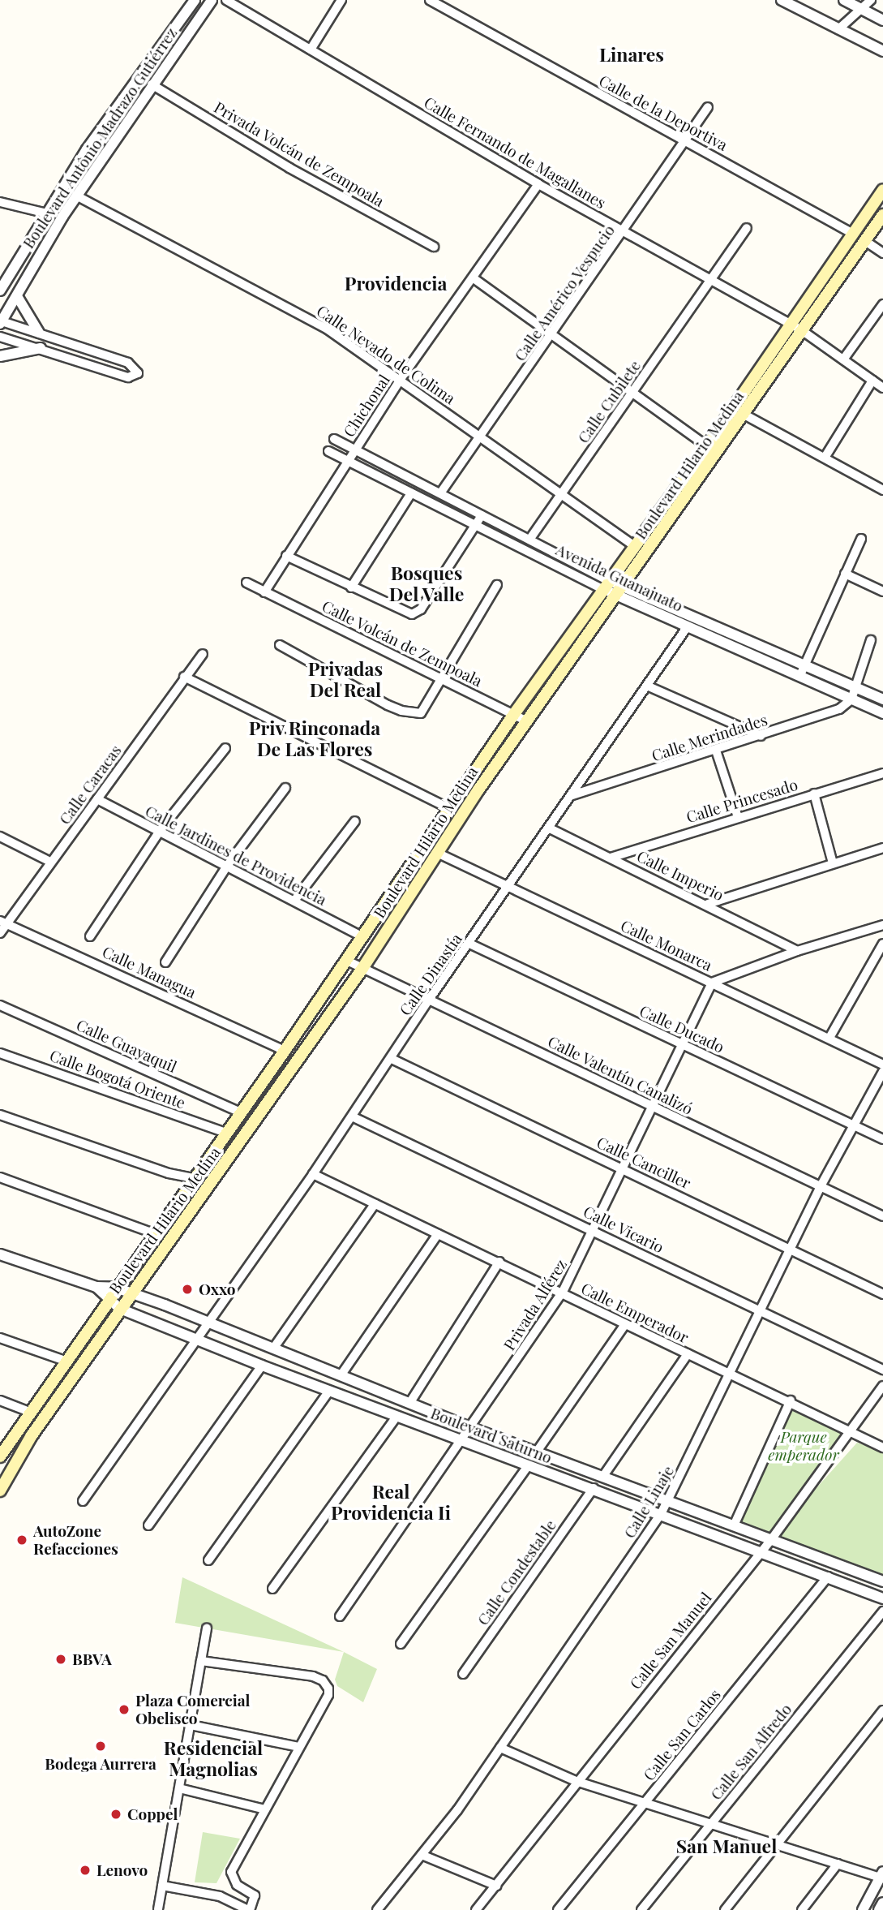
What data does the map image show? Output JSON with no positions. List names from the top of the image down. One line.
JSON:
{"streets":{"main road":["Boulevard Hilario Medina"],"street":["Calle de la Deportiva","Boulevard Antônio Madrazo Gutiérrez","Calle Fernando de Magallanes","Privada Volcán de Zempoala","Calle Américo Vespucio","Calle Nevado de Colima","Calle Cubilete","Chichonal","Avenida Guanajuato","Calle Volcán de Zempoala","Calle Merindades","Calle Caracas","Calle Princesado","Calle Jardines de Providencia","Calle Imperio","Calle Monarca","Calle Managua","Calle Dinastía","Calle Ducado","Calle Guayaquil","Calle Valentín Canalizó","Calle Bogotá Oriente","Calle Canciller","Calle Vicario","Privada Alférez","Calle Emperador","Boulevard Saturno","Calle Linaje","Calle Condestable","Calle San Manuel","Calle San Carlos","Calle San Alfredo"]},"crossings":[["Calle de la Deportiva","Calle Américo Vespucio"],["Calle de la Deportiva","Boulevard Hilario Medina"],["Boulevard Antônio Madrazo Gutiérrez","Privada Volcán de Zempoala"],["Boulevard Antônio Madrazo Gutiérrez","Calle Nevado de Colima"],["Calle Fernando de Magallanes","Calle Américo Vespucio"],["Calle Fernando de Magallanes","Calle Cubilete"],["Calle Fernando de Magallanes","Chichonal"],["Calle Fernando de Magallanes","Boulevard Hilario Medina"],["Calle Américo Vespucio","Calle Nevado de Colima"],["Calle Américo Vespucio","Avenida Guanajuato"],["Calle Nevado de Colima","Calle Cubilete"],["Calle Nevado de Colima","Chichonal"],["Calle Nevado de Colima","Boulevard Hilario Medina"],["Calle Cubilete","Avenida Guanajuato"],["Chichonal","Avenida Guanajuato"],["Chichonal","Calle Volcán de Zempoala"],["Boulevard Hilario Medina","Avenida Guanajuato"],["Boulevard Hilario Medina","Calle Volcán de Zempoala"],["Boulevard Hilario Medina","Calle Jardines de Providencia"],["Boulevard Hilario Medina","Calle Monarca"],["Boulevard Hilario Medina","Calle Managua"],["Boulevard Hilario Medina","Calle Guayaquil"],["Boulevard Hilario Medina","Calle Valentín Canalizó"],["Boulevard Hilario Medina","Calle Bogotá Oriente"],["Boulevard Hilario Medina","Boulevard Saturno"],["Avenida Guanajuato","Calle Merindades"],["Avenida Guanajuato","Calle Dinastía"],["Calle Merindades","Calle Dinastía"],["Calle Caracas","Calle Jardines de Providencia"],["Calle Caracas","Calle Managua"],["Calle Princesado","Calle Imperio"],["Calle Imperio","Calle Dinastía"],["Calle Monarca","Calle Dinastía"],["Calle Monarca","Privada Alférez"],["Calle Dinastía","Calle Ducado"],["Calle Dinastía","Calle Valentín Canalizó"],["Calle Dinastía","Calle Canciller"],["Calle Dinastía","Calle Vicario"],["Calle Dinastía","Calle Emperador"],["Calle Dinastía","Boulevard Saturno"],["Calle Ducado","Privada Alférez"],["Calle Ducado","Calle Linaje"],["Calle Valentín Canalizó","Privada Alférez"],["Calle Valentín Canalizó","Calle Linaje"],["Calle Canciller","Privada Alférez"],["Calle Canciller","Calle Linaje"],["Calle Vicario","Privada Alférez"],["Calle Vicario","Calle Linaje"],["Privada Alférez","Calle Emperador"],["Privada Alférez","Boulevard Saturno"],["Calle Emperador","Calle Linaje"],["Calle Emperador","Calle San Manuel"],["Boulevard Saturno","Calle Linaje"],["Boulevard Saturno","Calle Condestable"],["Boulevard Saturno","Calle San Manuel"],["Boulevard Saturno","Calle San Carlos"]],"districts":["Linares","Providencia","Bosques Del Valle","Privadas Del Real","Priv Rinconada De Las Flores","Real Providencia Ii","Residencial Magnolias","San Manuel"],"parks":["Parque emperador"],"places":["Oxxo","AutoZone Refacciones","BBVA","Plaza Comercial Obelisco","Bodega Aurrera","Coppel","Lenovo"]}
